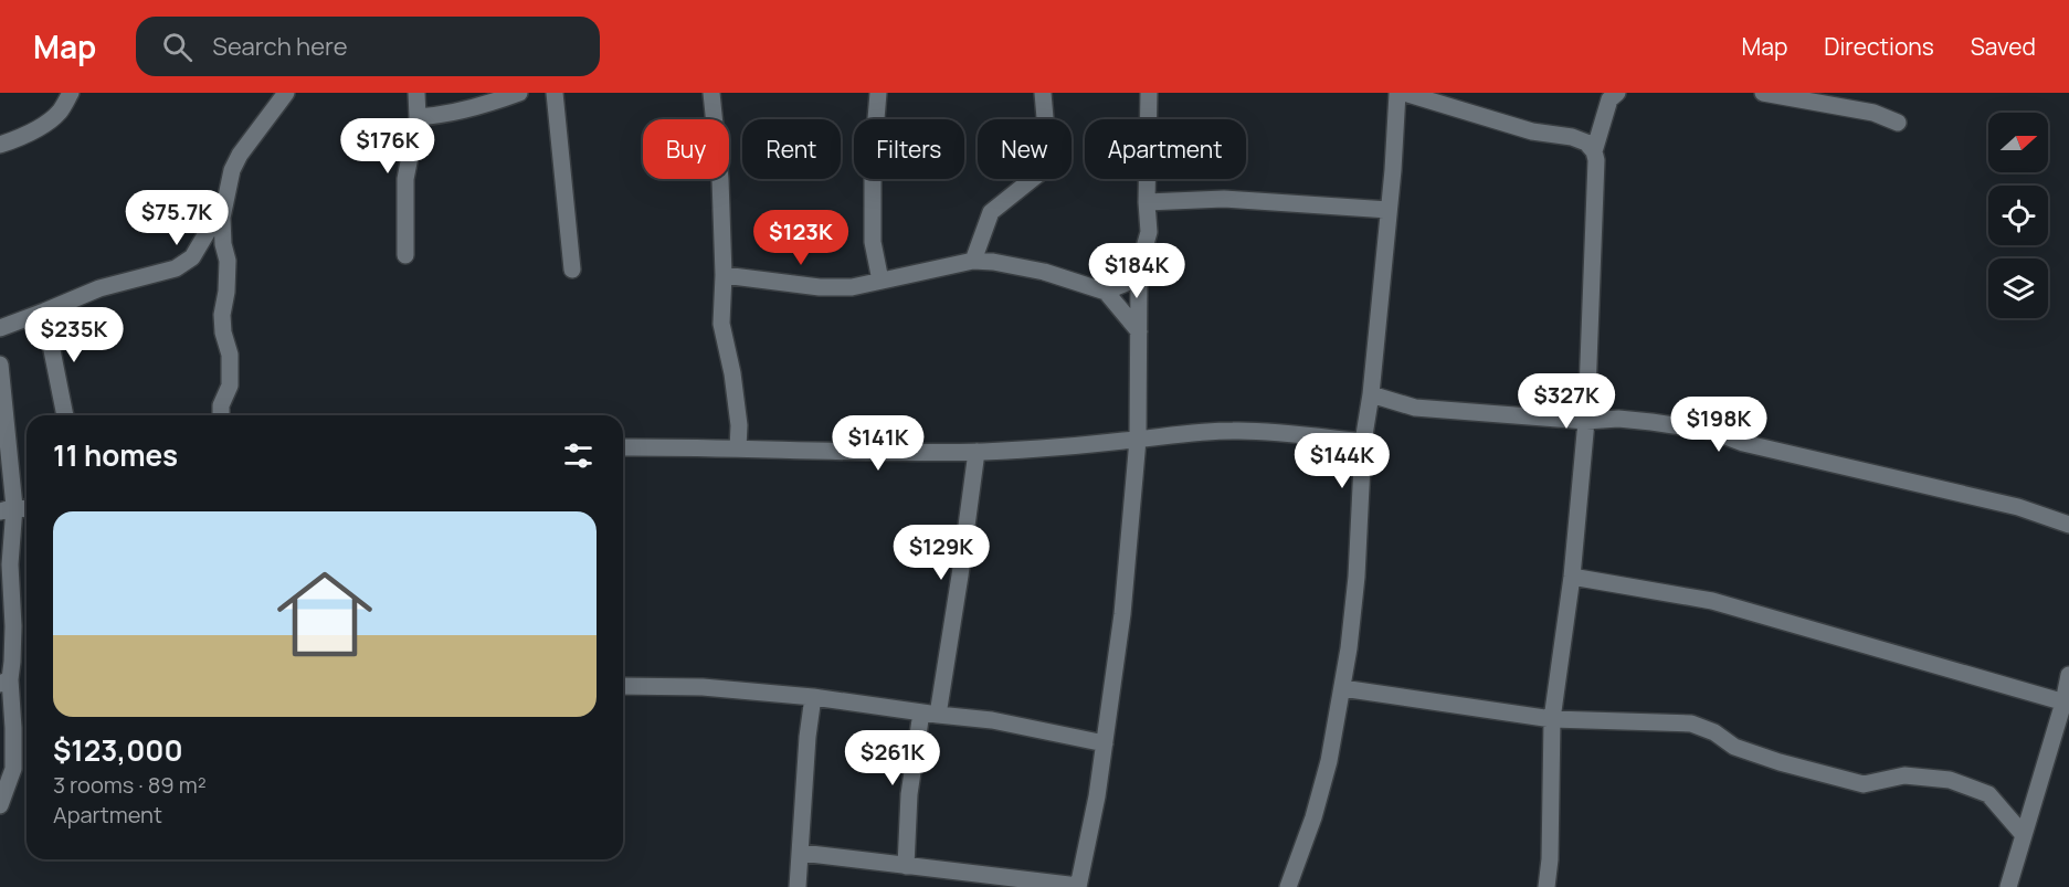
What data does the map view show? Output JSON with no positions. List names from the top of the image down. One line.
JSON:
{"north":"right","page":{"header":"Map","search":"Search here","nav":["Map","Directions","Saved"],"price":["$176K","$75.7K","$123K","$184K","$235K","$327K","$198K","$141K","$144K","$129K","$261K"],"chip":["Buy","Rent","Filters","New","Apartment"],"heading":"11 homes","list":[{"name":"$123,000","note":"3 rooms · 89 m² · Apartment"}]}}
